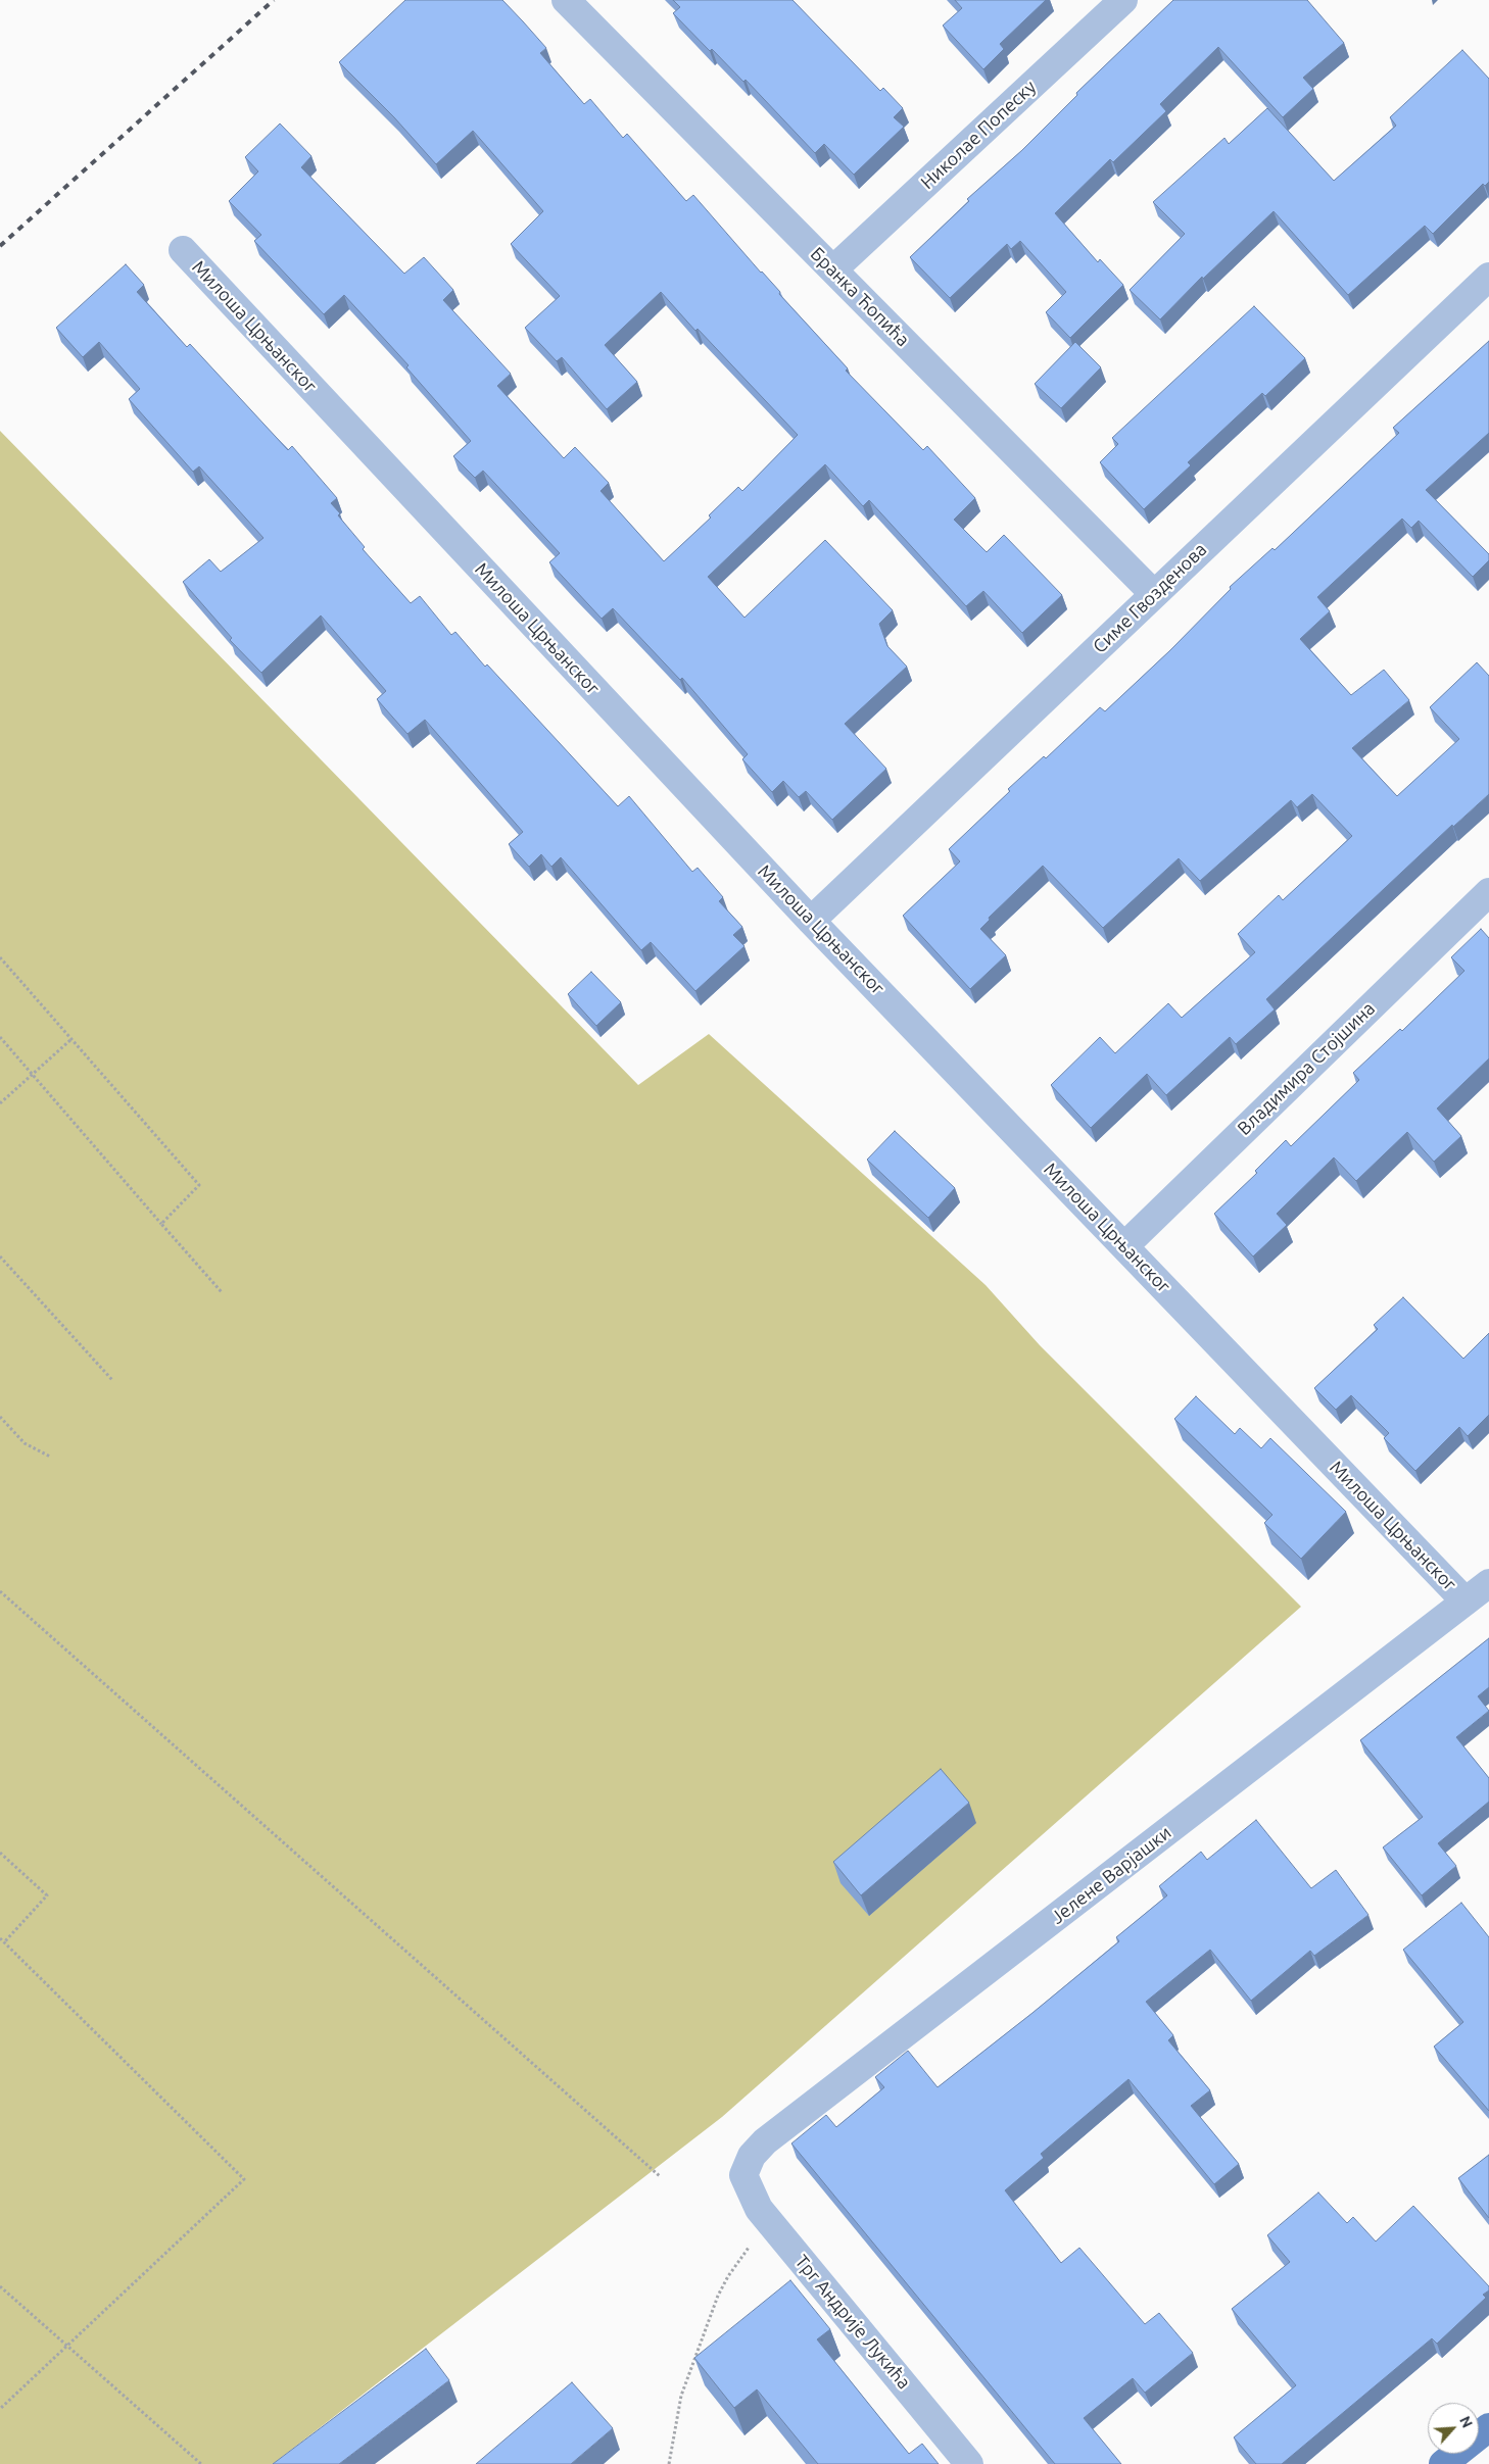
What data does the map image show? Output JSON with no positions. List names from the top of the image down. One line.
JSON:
{"streets":{"street":["Николае Попеску","Бранка Ћопића","Милоша Црњанског","Симе Гвозденова","Владимира Стојшина","Јелене Варјашки","Трг Андрије Лукића"]},"crossings":[["Николае Попеску","Бранка Ћопића"],["Бранка Ћопића","Симе Гвозденова"],["Милоша Црњанског","Симе Гвозденова"],["Милоша Црњанског","Владимира Стојшина"],["Милоша Црњанског","Јелене Варјашки"],["Јелене Варјашки","Трг Андрије Лукића"]],"north":"top right"}
